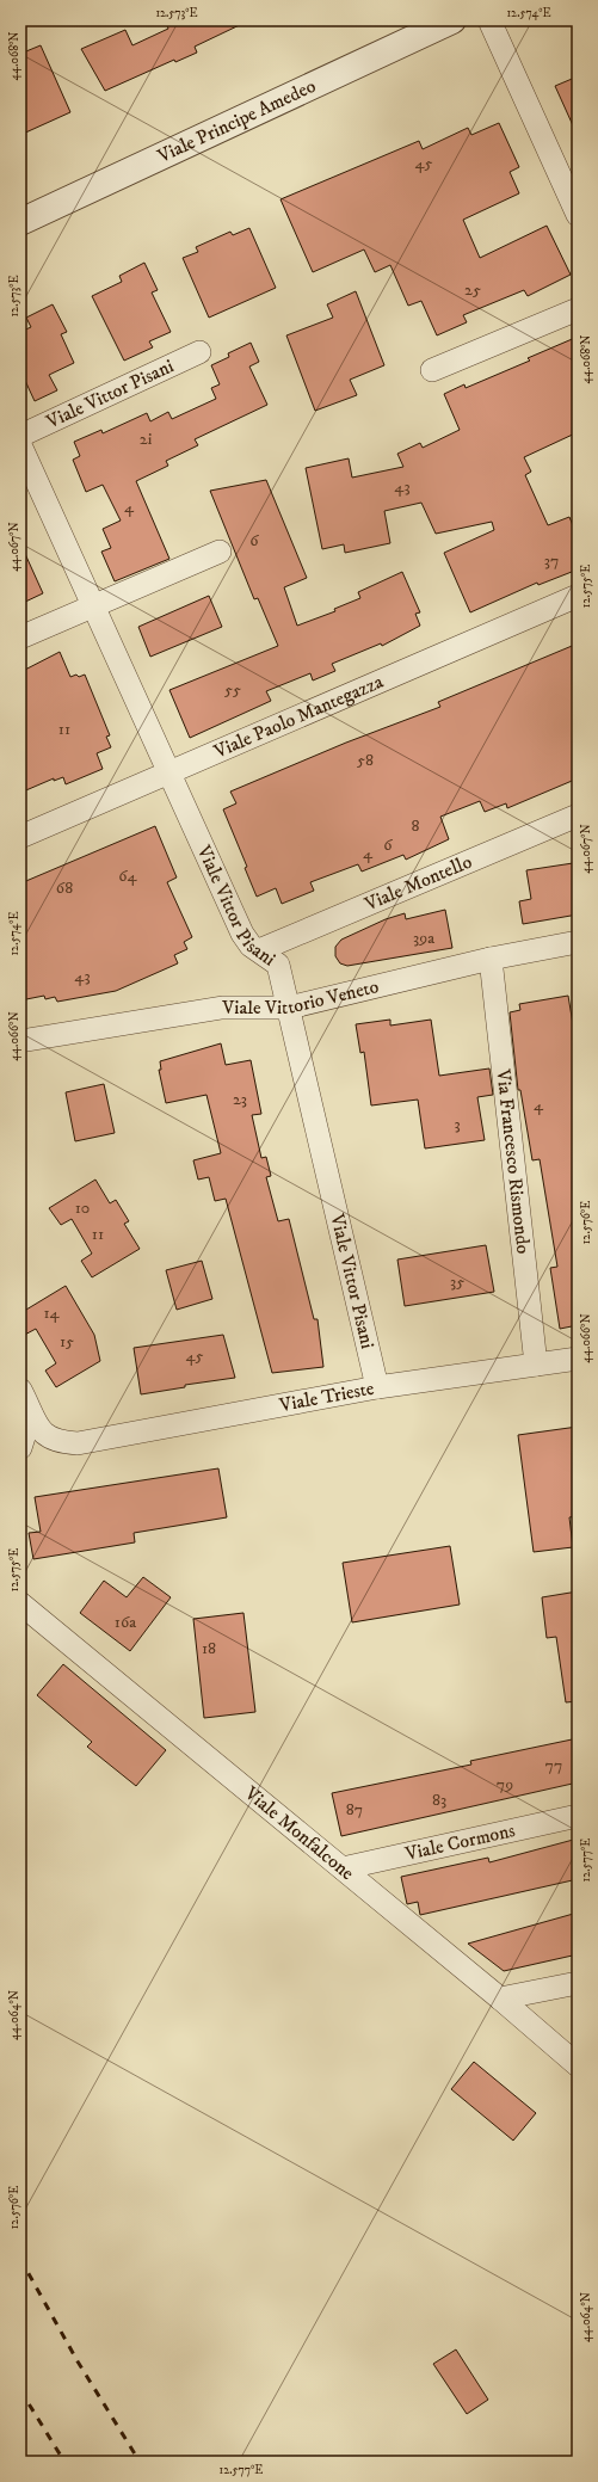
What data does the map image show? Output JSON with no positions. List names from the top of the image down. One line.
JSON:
{"streets":{"street":["Viale Principe Amedeo","Viale Vittor Pisani","Viale Paolo Mantegazza","Viale Montello","Viale Vittorio Veneto","Via Francesco Rismondo","Viale Trieste","Viale Monfalcone","Viale Cormons"]},"crossings":[["Viale Vittor Pisani","Viale Paolo Mantegazza"],["Viale Vittor Pisani","Viale Montello"],["Viale Vittor Pisani","Viale Vittorio Veneto"],["Viale Vittor Pisani","Viale Trieste"],["Viale Vittorio Veneto","Via Francesco Rismondo"],["Via Francesco Rismondo","Viale Trieste"],["Viale Monfalcone","Viale Cormons"]],"house_numbers":["45","25","2i","43","4","6","37","55","11","58","8","6","4","64","68","39a","43","23","4","3","10","11","35","14","15","45","16a","18","77","79","83","87"],"coordinates":["12.573°E","12.574°E","44.068°N","44.067°N","12.575°E","44.066°N","12.576°E","12.577°E","44.064°N"]}
